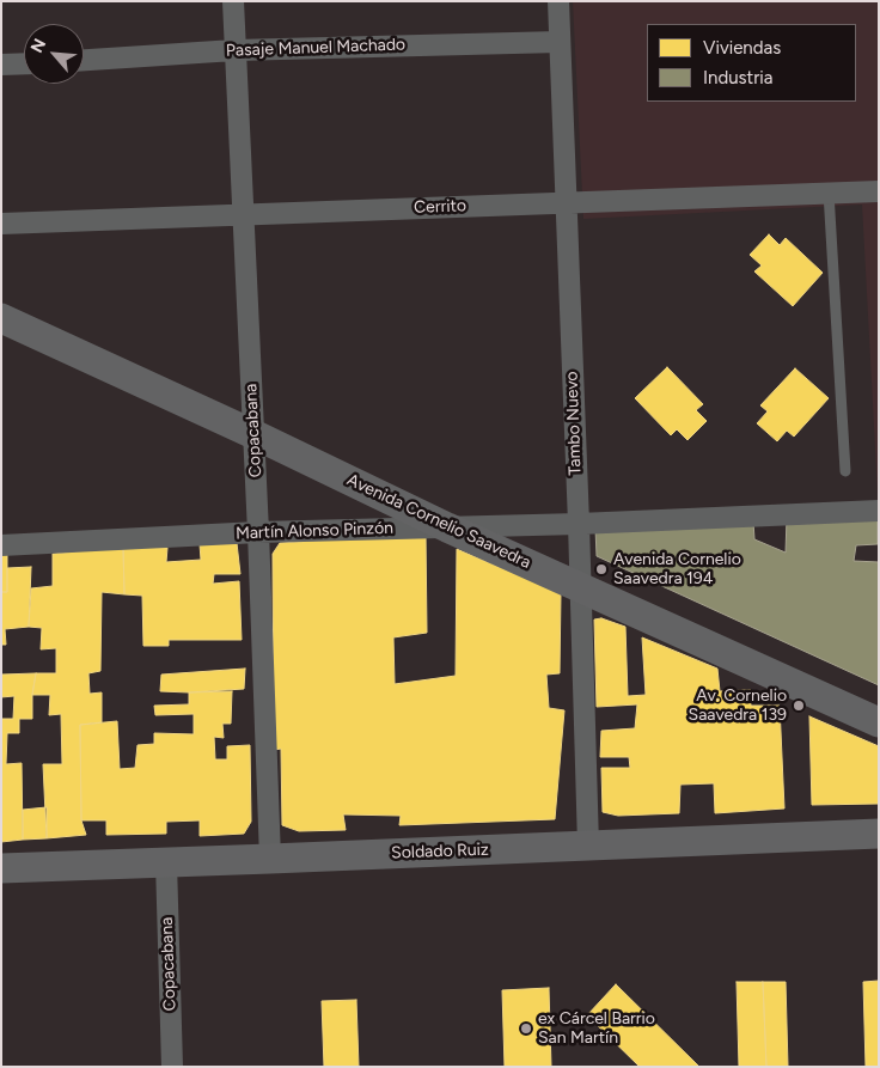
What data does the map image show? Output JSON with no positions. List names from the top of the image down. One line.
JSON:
{"streets":{"main road":["Avenida Cornelio Saavedra","Soldado Ruiz"],"street":["Pasaje Manuel Machado","Cerrito","Tambo Nuevo","Copacabana","Martín Alonso Pinzón"]},"crossings":[["Pasaje Manuel Machado","Tambo Nuevo"],["Pasaje Manuel Machado","Copacabana"],["Cerrito","Tambo Nuevo"],["Cerrito","Copacabana"],["Tambo Nuevo","Avenida Cornelio Saavedra"],["Tambo Nuevo","Martín Alonso Pinzón"],["Tambo Nuevo","Soldado Ruiz"],["Copacabana","Avenida Cornelio Saavedra"],["Copacabana","Martín Alonso Pinzón"],["Copacabana","Soldado Ruiz"],["Avenida Cornelio Saavedra","Martín Alonso Pinzón"]],"places":["Avenida Cornelio Saavedra 194","Av. Cornelio Saavedra 139","ex Cárcel Barrio San Martín"],"legend":["Viviendas","Industria"],"north":"top left"}
